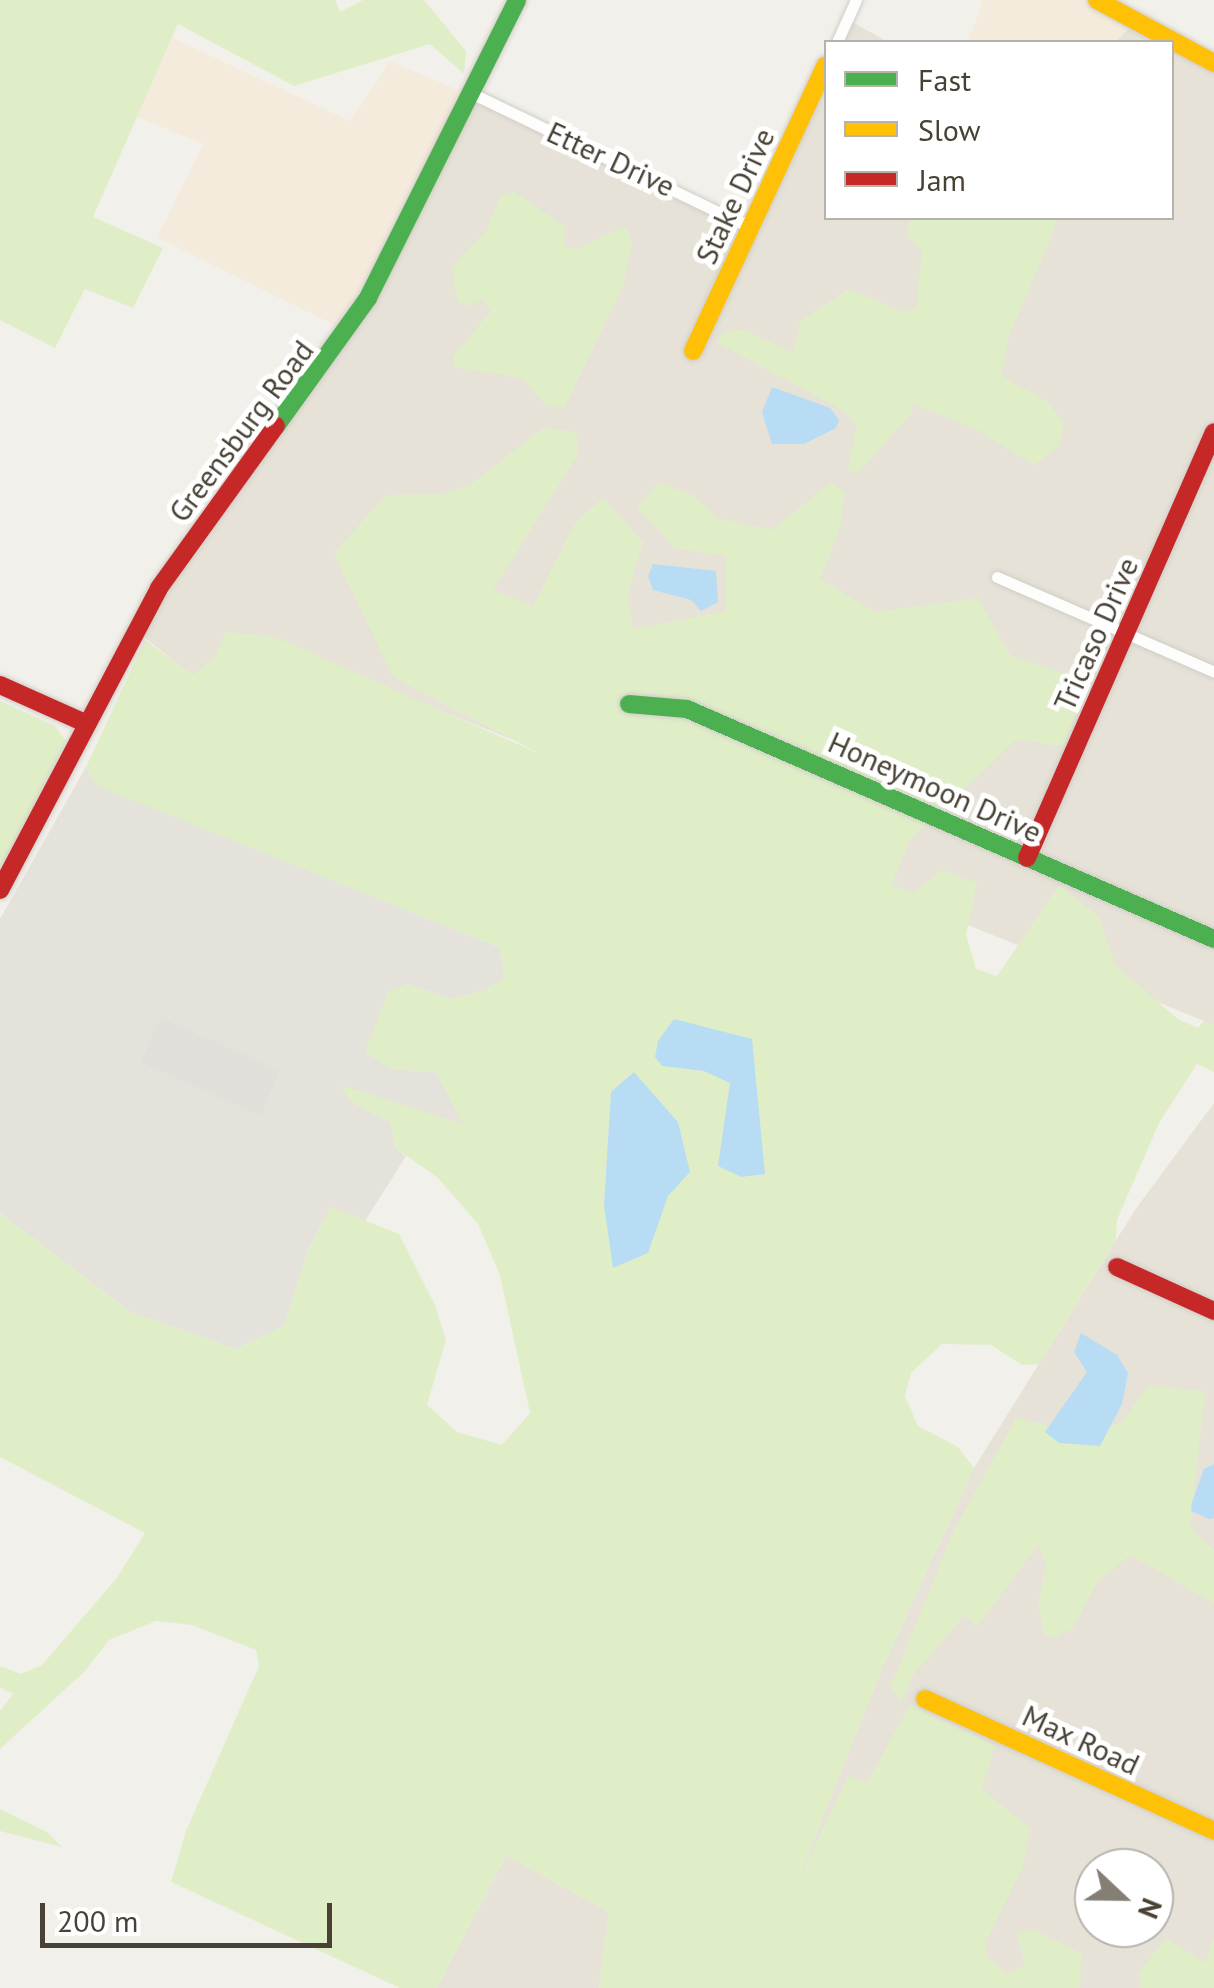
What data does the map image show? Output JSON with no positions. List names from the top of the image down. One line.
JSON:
{"streets":{"street":["Etter Drive","Stake Drive","Greensburg Road","Tricaso Drive","Honeymoon Drive","Max Road"]},"crossings":[["Etter Drive","Stake Drive"],["Etter Drive","Greensburg Road"],["Tricaso Drive","Honeymoon Drive"]],"legend":["Fast","Slow","Jam"],"scale_bar":"200 m","north":"right"}
